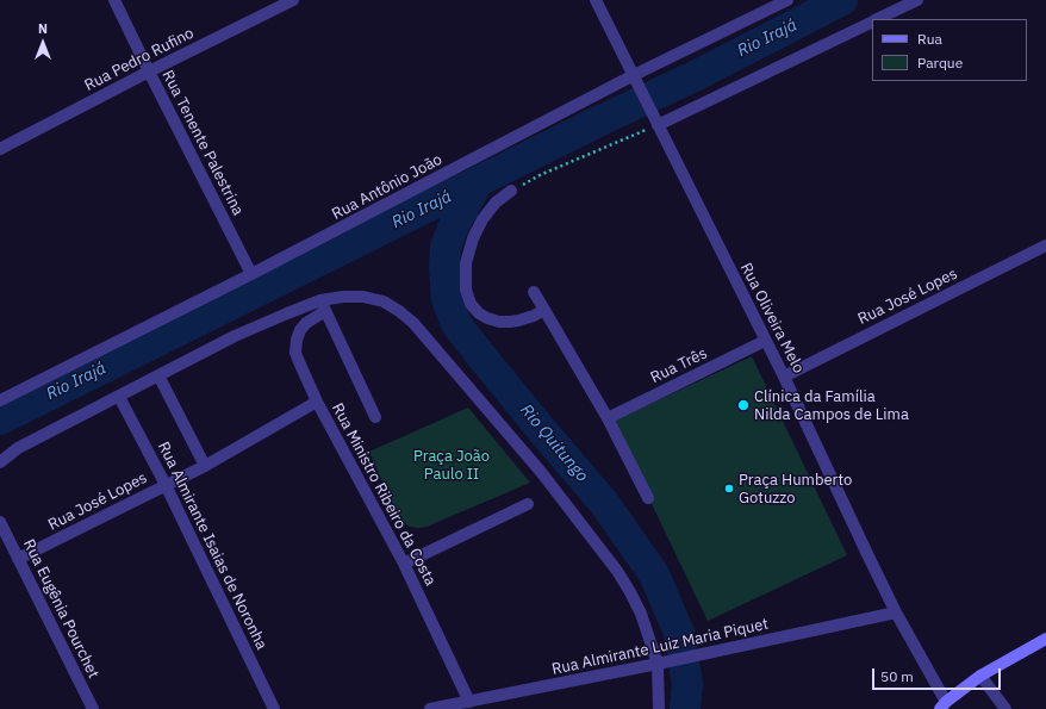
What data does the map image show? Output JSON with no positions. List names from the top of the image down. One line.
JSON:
{"streets":{"street":["Rua Pedro Rufino","Rua Tenente Palestrina","Rua Antônio João","Rua José Lopes","Rua Oliveira Melo","Rua Três","Rua Ministro Ribeiro da Costa","Rua Almirante Isaias de Noronha","Rua Eugênia Pourchet","Rua Almirante Luiz Maria Piquet"]},"crossings":[["Rua Pedro Rufino","Rua Tenente Palestrina"],["Rua Tenente Palestrina","Rua Antônio João"],["Rua Antônio João","Rua Oliveira Melo"],["Rua José Lopes","Rua Oliveira Melo"],["Rua José Lopes","Rua Ministro Ribeiro da Costa"],["Rua José Lopes","Rua Almirante Isaias de Noronha"],["Rua José Lopes","Rua Eugênia Pourchet"],["Rua Oliveira Melo","Rua Três"],["Rua Oliveira Melo","Rua Almirante Luiz Maria Piquet"],["Rua Ministro Ribeiro da Costa","Rua Almirante Luiz Maria Piquet"]],"water":["Rio Irajá","Rio Quitungo"],"parks":["Praça João Paulo II"],"places":["Clínica da Família Nilda Campos de Lima","Praça Humberto Gotuzzo"],"legend":["Rua","Parque"],"scale_bar":"50 m","north":"top"}
